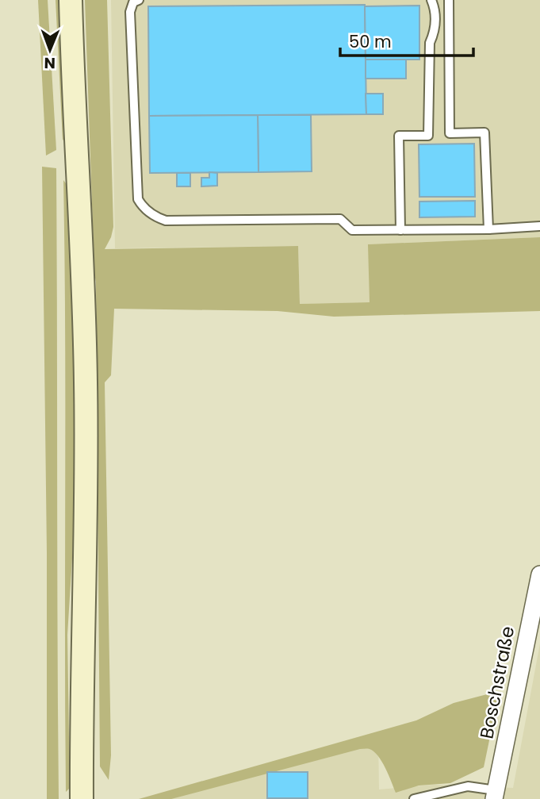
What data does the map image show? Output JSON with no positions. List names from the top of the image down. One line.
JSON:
{"streets":{"street":["Boschstraße"]},"scale_bar":"50 m","north":"bottom"}
